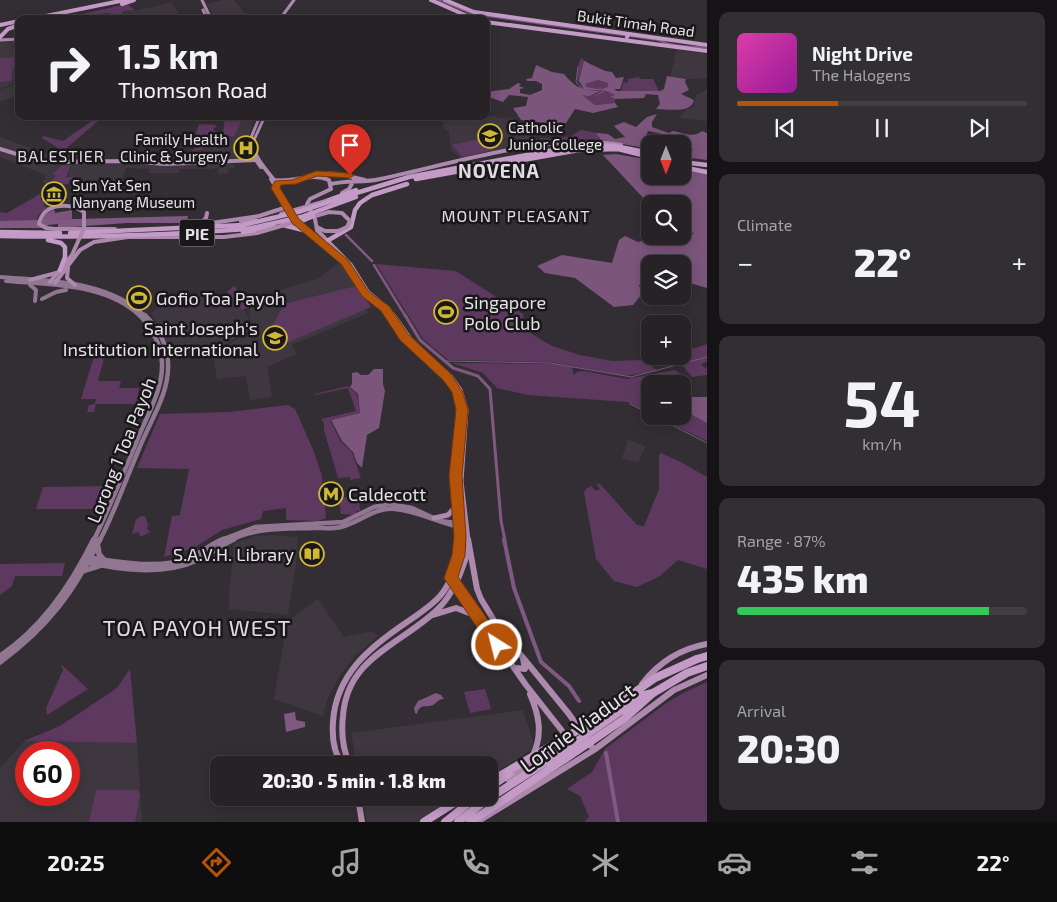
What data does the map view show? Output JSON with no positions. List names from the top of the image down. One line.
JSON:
{"streets":{"highway":["Bukit Timah Road","PIE","Lornie Viaduct"],"main road":["Lorong 1 Toa Payoh"]},"districts":["BALESTIER","NOVENA","MOUNT PLEASANT","TOA PAYOH WEST"],"places":{"school or university":["Catholic Junior College","Saint Joseph's Institution International"],"hospital":["Family Health Clinic & Surgery"],"museum":["Sun Yat Sen Nanyang Museum"],"sports":["Gofio Toa Payoh","Singapore Polo Club"],"metro station":["Caldecott"],"library":["S.A.V.H. Library"]},"north":"bottom","page":{"turn":["1.5 km","Thomson Road"],"song":["Night Drive","The Halogens"],"map_buttons":["+","−"],"tile":["Climate",["54","km/h"],["Range · 87%","435 km"],["Arrival","20:30"]],"heat":["−","22°","+"],"limit":"60","trip":"20:30 · 5 min · 1.8 km","tabs":["20:25","22°"]}}
